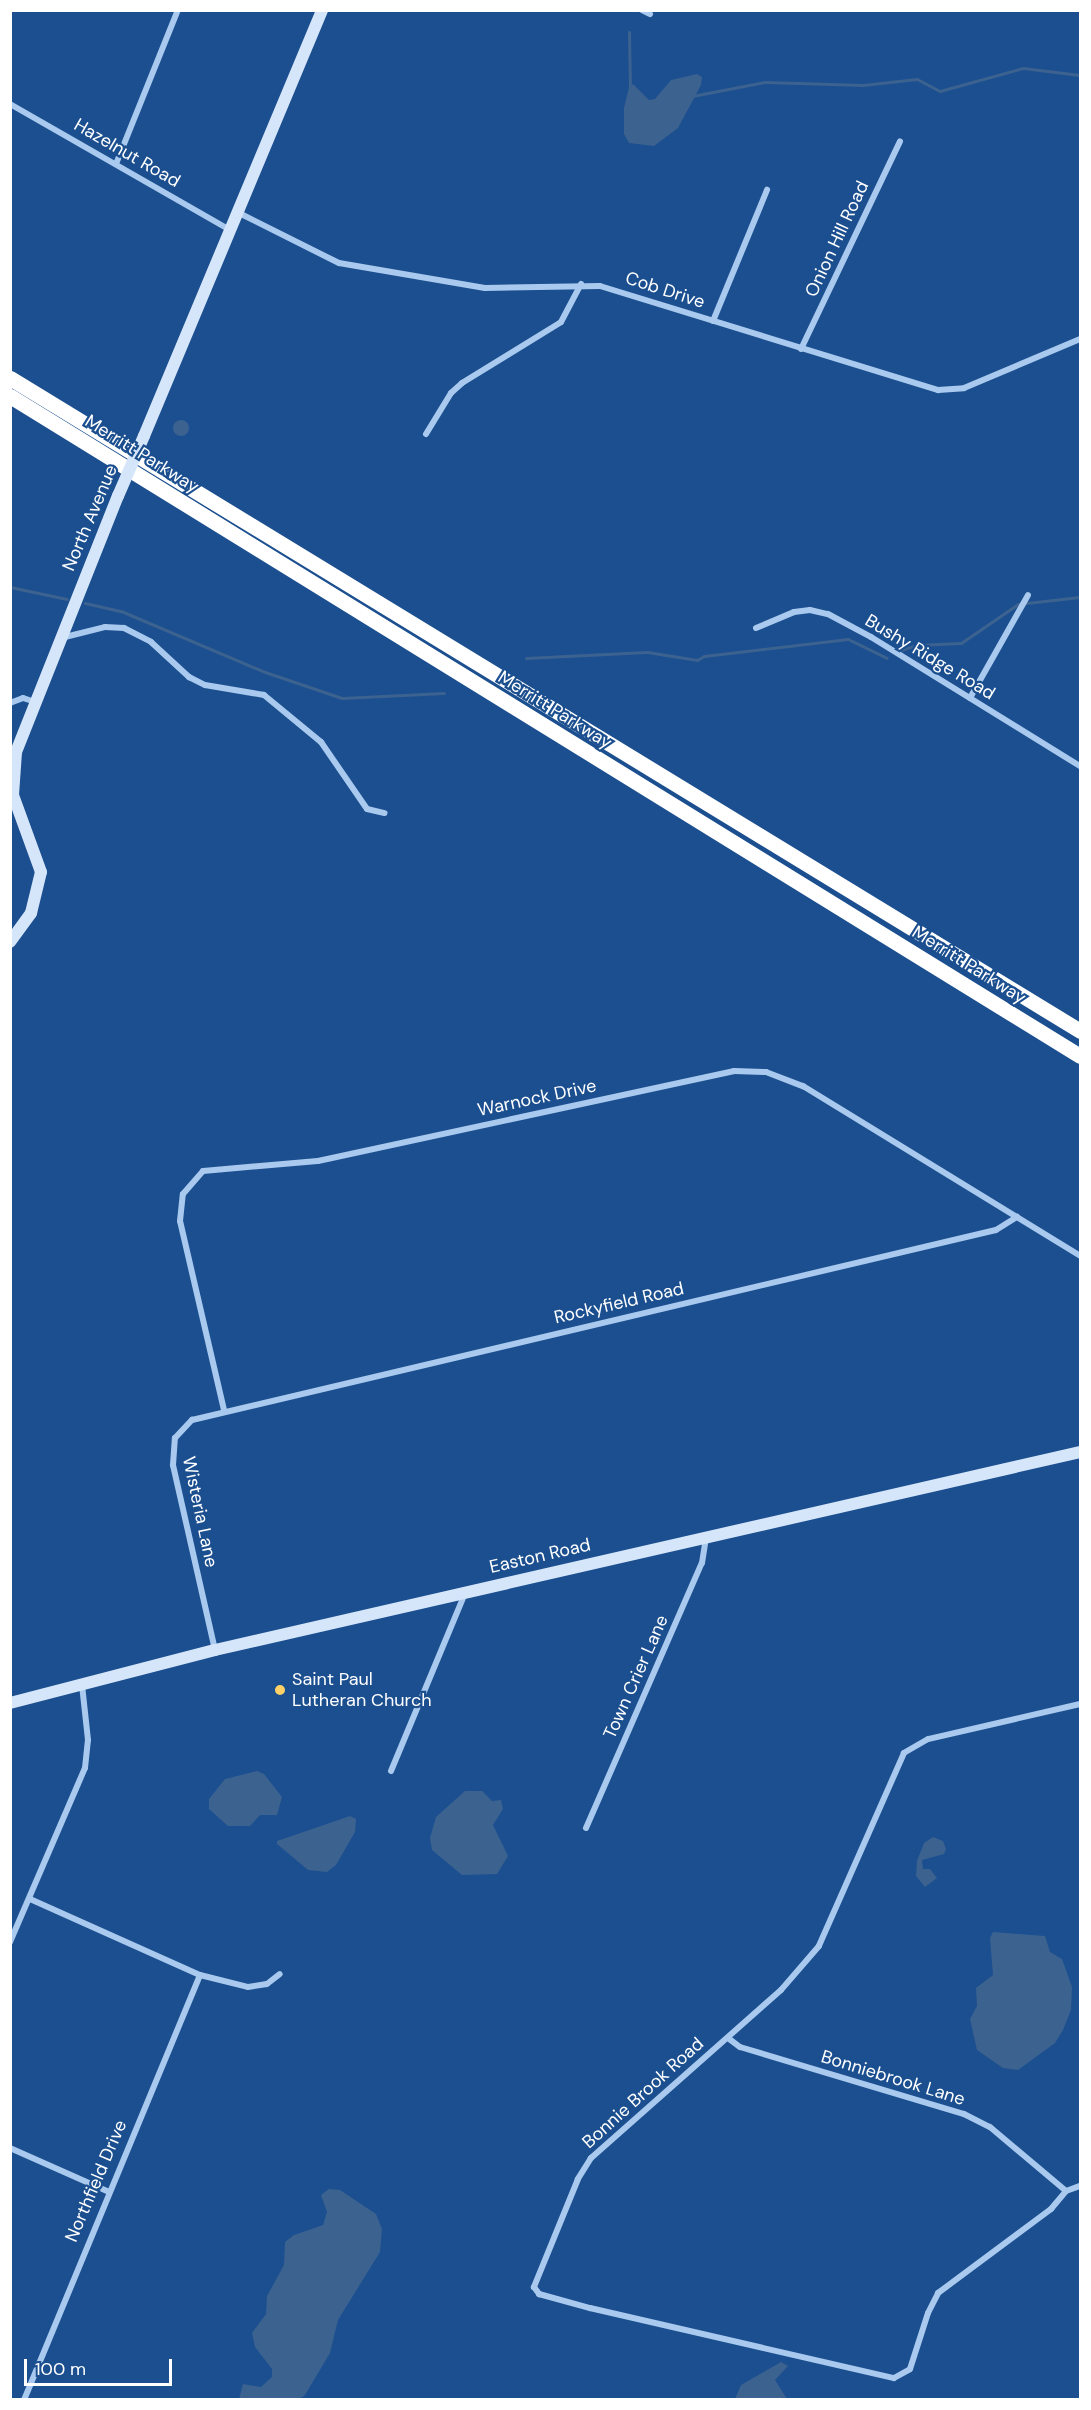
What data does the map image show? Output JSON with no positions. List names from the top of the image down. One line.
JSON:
{"streets":{"highway":["Merritt Parkway"],"main road":["North Avenue","Easton Road"],"street":["Hazelnut Road","Onion Hill Road","Cob Drive","Bushy Ridge Road","Warnock Drive","Rockyfield Road","Wisteria Lane","Town Crier Lane","Bonniebrook Lane","Bonnie Brook Road","Northfield Drive"]},"crossings":[["Hazelnut Road","North Avenue"],["Onion Hill Road","Cob Drive"],["Cob Drive","North Avenue"],["Warnock Drive","Rockyfield Road"],["Warnock Drive","Wisteria Lane"],["Rockyfield Road","Wisteria Lane"],["Wisteria Lane","Easton Road"],["Easton Road","Town Crier Lane"],["Bonniebrook Lane","Bonnie Brook Road"]],"places":["Saint Paul Lutheran Church"],"scale_bar":"100 m"}
